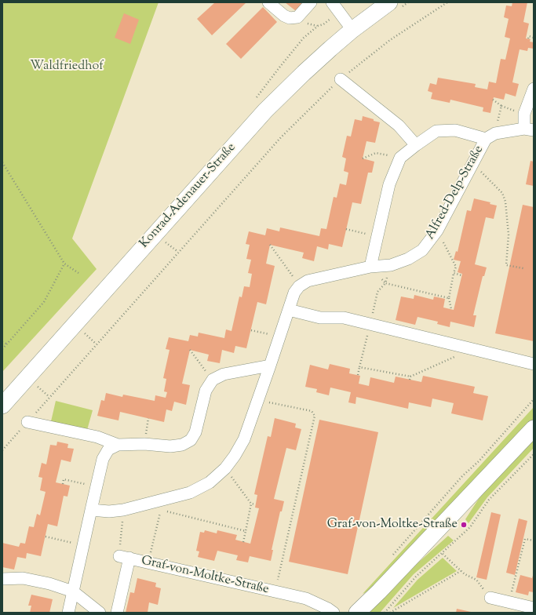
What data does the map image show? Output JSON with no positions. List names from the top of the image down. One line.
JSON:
{"streets":{"main road":["Konrad-Adenauer-Straße"],"street":["Alfred-Delp-Straße","Graf-von-Moltke-Straße"]},"parks":["Waldfriedhof"],"places":["Graf-von-Moltke-Straße"]}
